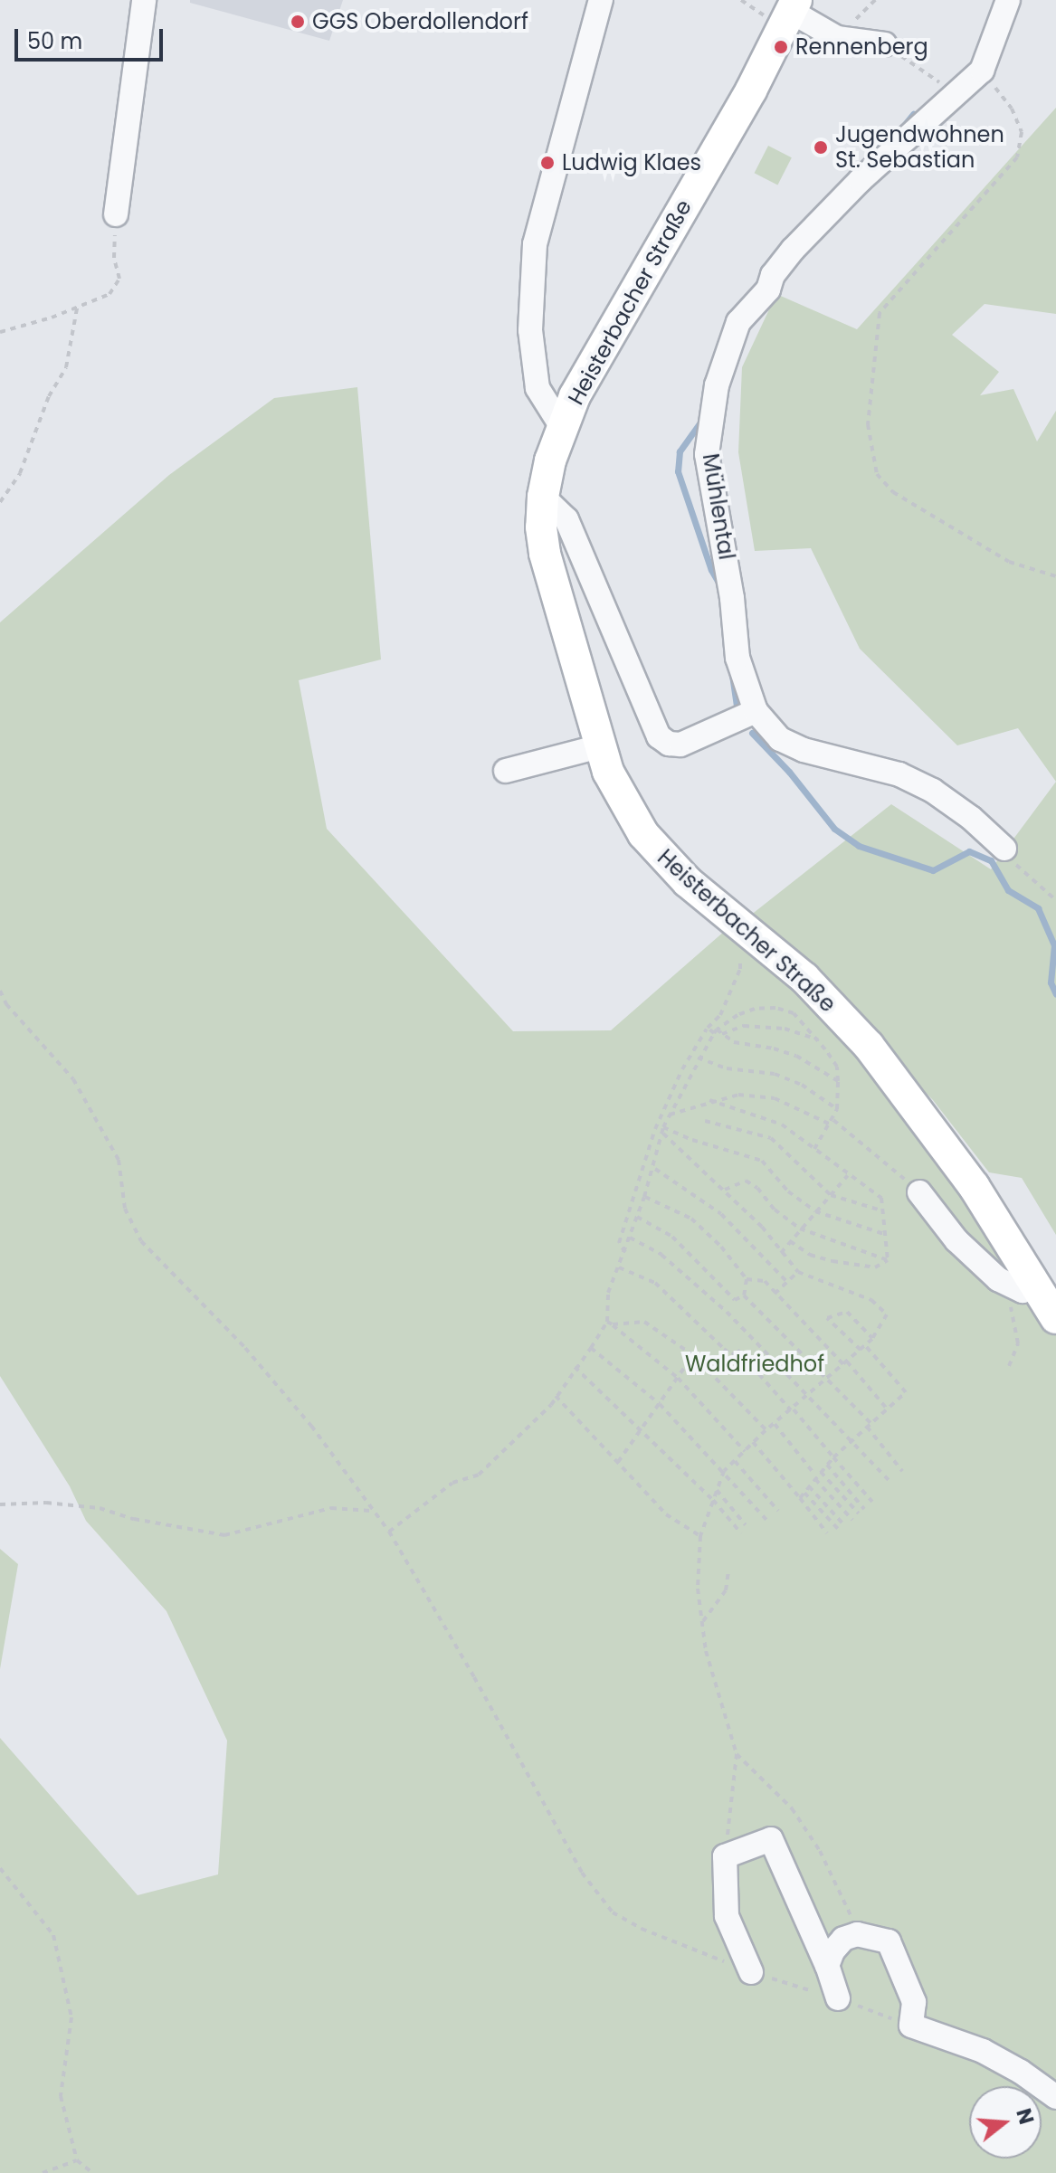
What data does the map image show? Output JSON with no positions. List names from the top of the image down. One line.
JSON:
{"streets":{"main road":["Heisterbacher Straße"],"street":["Mühlental"]},"parks":["Waldfriedhof"],"places":["GGS Oberdollendorf","Rennenberg","Jugendwohnen St. Sebastian","Ludwig Klaes"],"scale_bar":"50 m","north":"right"}
